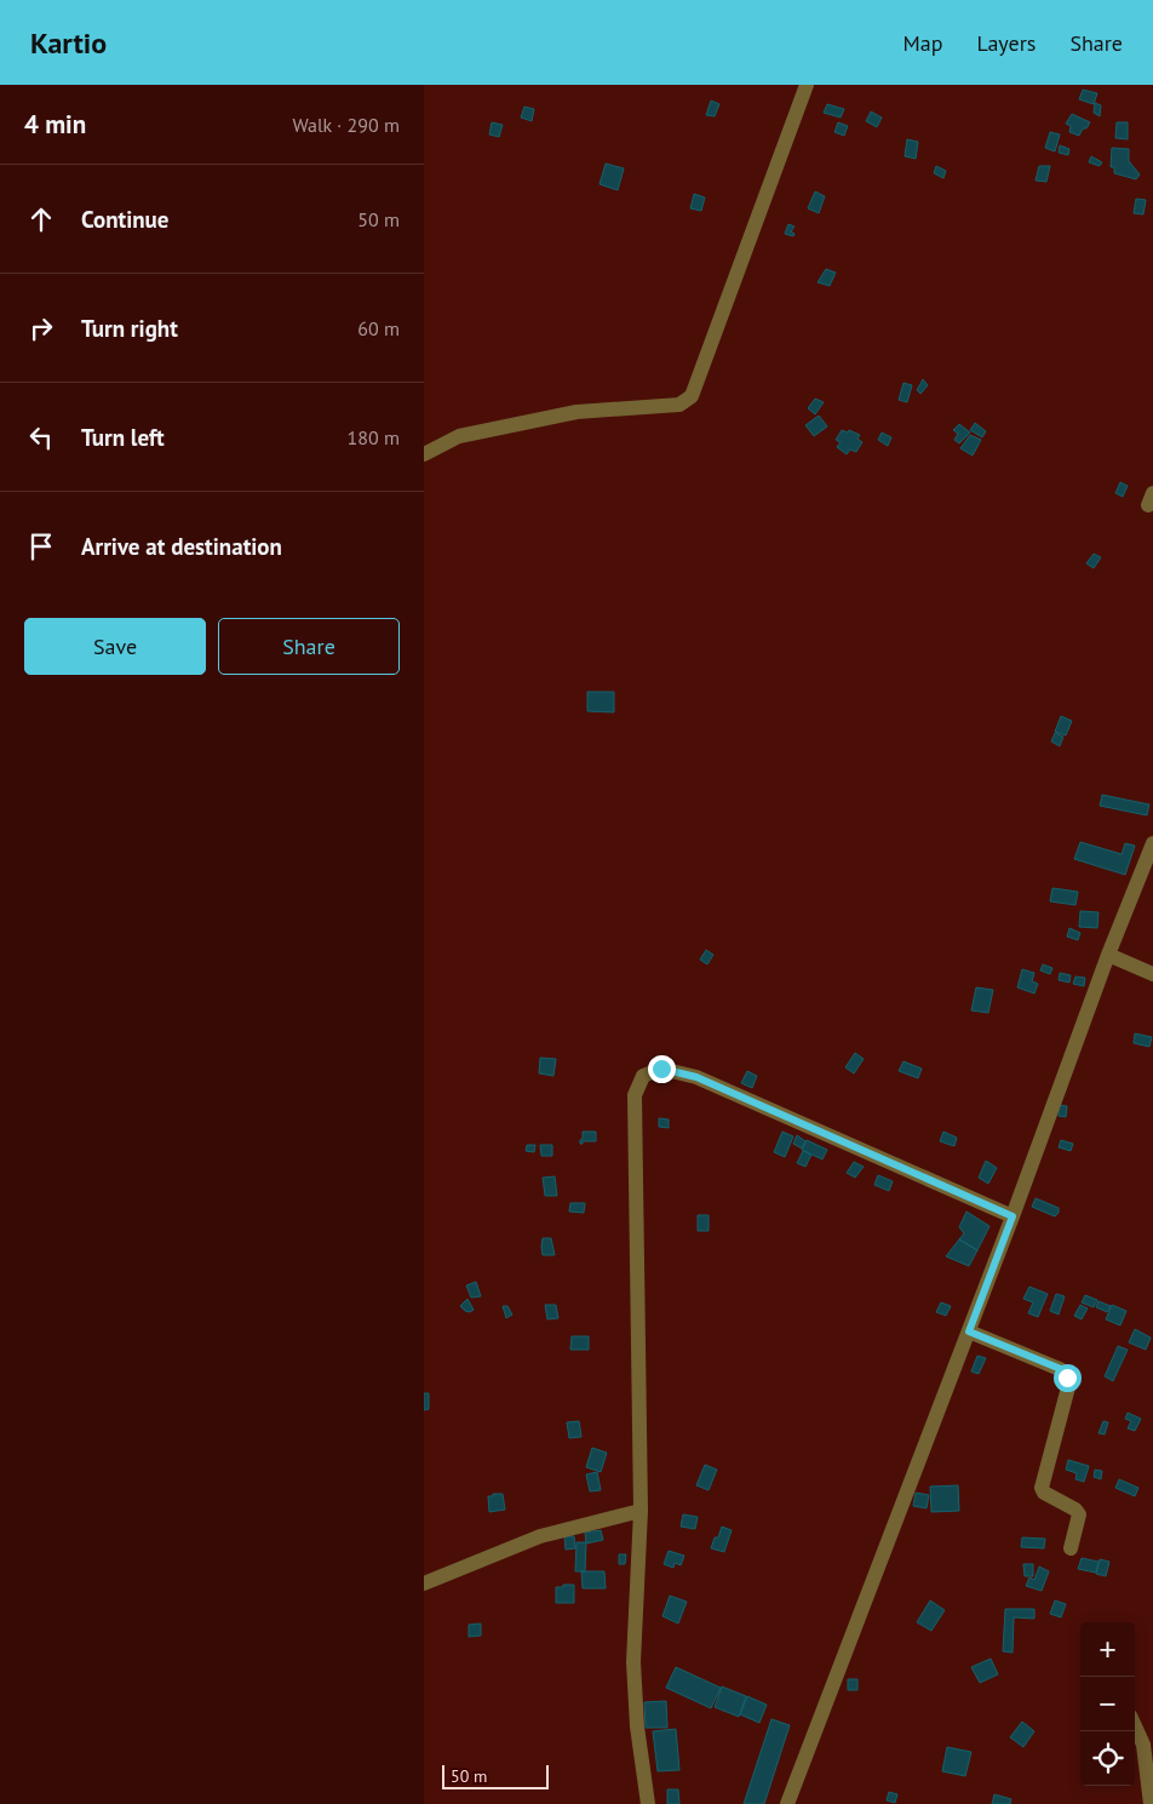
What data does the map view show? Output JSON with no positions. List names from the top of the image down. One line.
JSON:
{"scale_bar":"50 m","page":{"header":"Kartio","nav":["Map","Layers","Share"],"heading":["4 min","Walk · 290 m"],"list":[["Continue","50 m"],["Turn right","60 m"],["Turn left","180 m"],"Arrive at destination"],"buttons":["Save","Share"],"map_buttons":["+","−"],"scale":"50 m"}}
